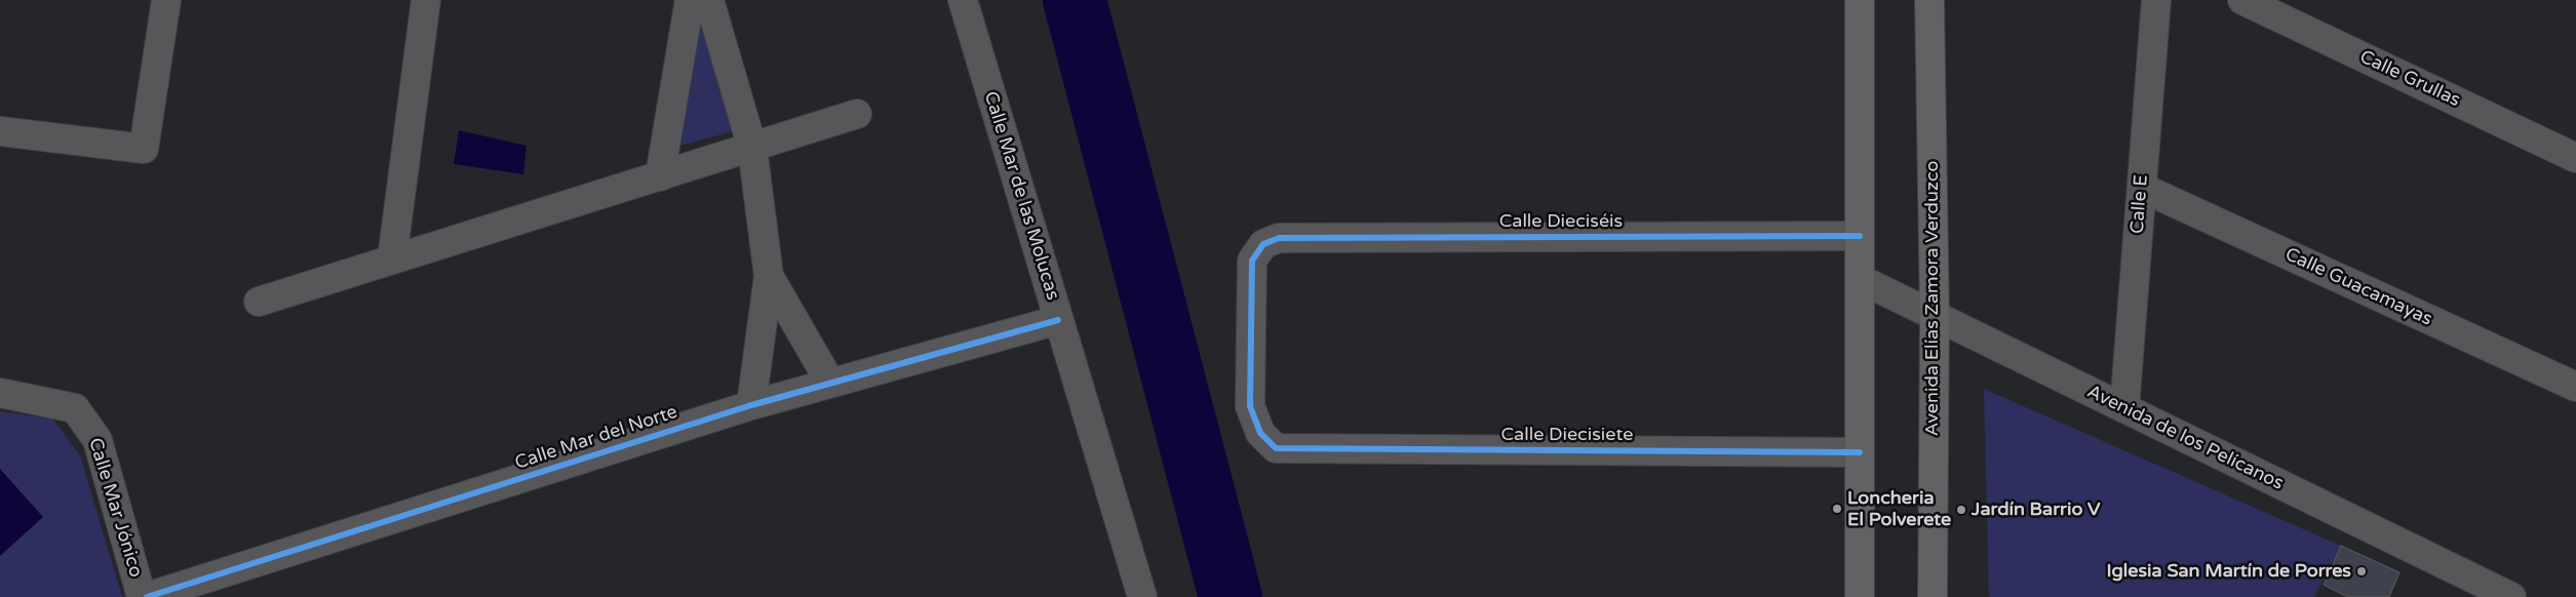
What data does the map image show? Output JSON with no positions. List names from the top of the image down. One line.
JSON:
{"streets":{"main road":["Avenida Elías Zamora Verduzco"],"street":["Calle Grullas","Calle Mar de las Molucas","Calle E","Calle Dieciséis","Calle Guacamayas","Calle Diecisiete","Calle Mar del Norte","Avenida de los Pelícanos","Calle Mar Jónico"]},"crossings":[["Calle Mar de las Molucas","Calle Mar del Norte"],["Calle E","Calle Guacamayas"],["Calle E","Avenida de los Pelícanos"],["Calle Dieciséis","Calle Diecisiete"],["Avenida Elías Zamora Verduzco","Avenida de los Pelícanos"]],"places":["Loncheria El Polverete","Jardín Barrio V","Iglesia San Martín de Porres"]}
